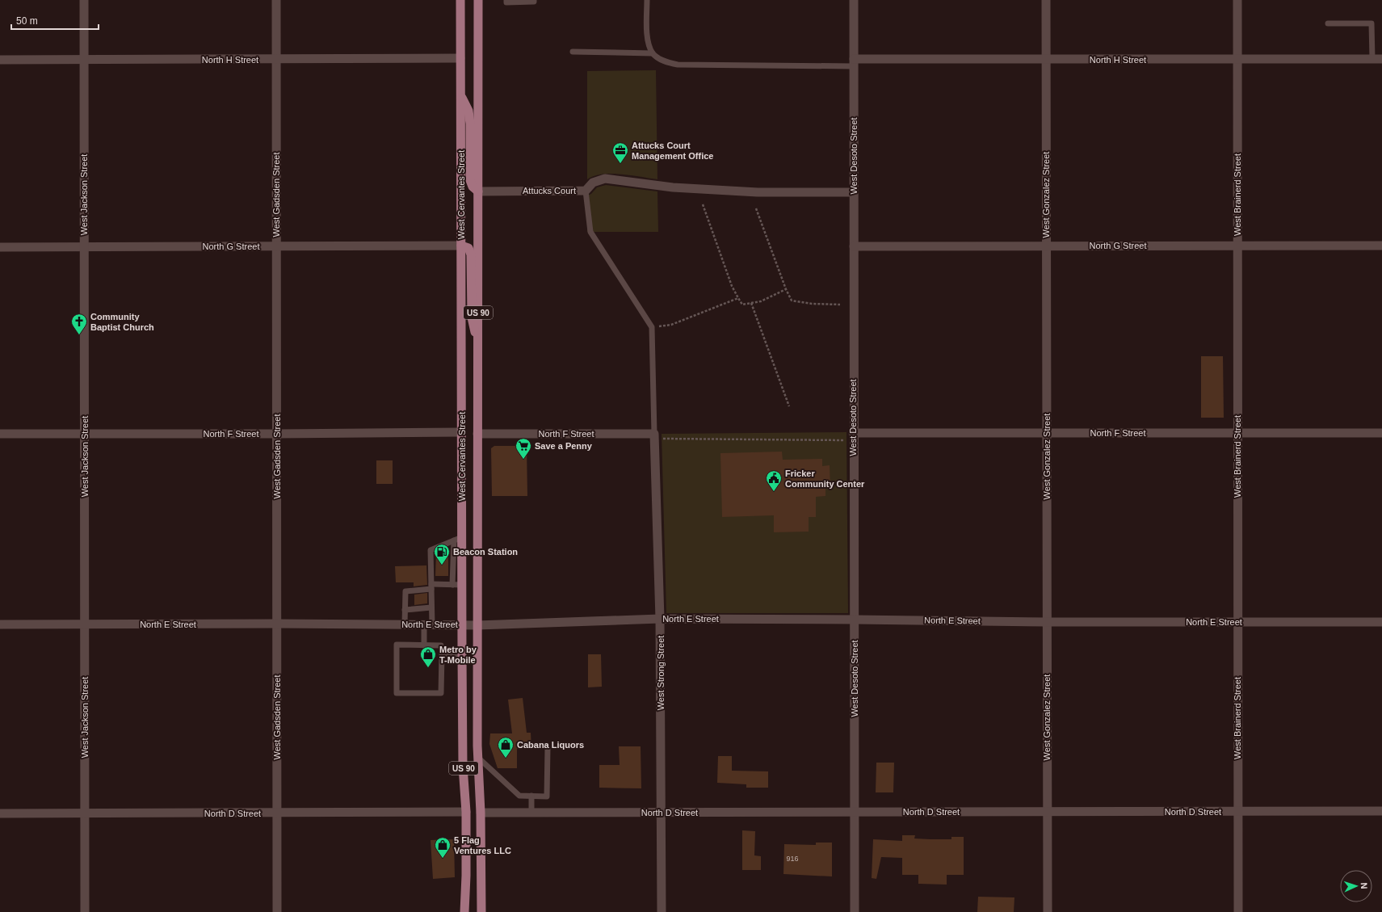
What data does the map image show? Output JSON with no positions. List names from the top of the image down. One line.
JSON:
{"streets":{"main road":["West Cervantes Street","US 90"],"street":["North H Street","West Desoto Street","Attucks Court","West Jackson Street","West Gadsden Street","West Gonzalez Street","West Brainerd Street","North G Street","North F Street","North E Street","West Strong Street","North D Street"]},"crossings":[["North H Street","West Desoto Street"],["North H Street","West Jackson Street"],["North H Street","West Gadsden Street"],["North H Street","West Cervantes Street"],["North H Street","West Gonzalez Street"],["North H Street","West Brainerd Street"],["West Desoto Street","Attucks Court"],["West Desoto Street","North G Street"],["West Desoto Street","North F Street"],["West Desoto Street","North E Street"],["West Desoto Street","North D Street"],["Attucks Court","West Cervantes Street"],["West Jackson Street","North G Street"],["West Jackson Street","North F Street"],["West Jackson Street","North E Street"],["West Jackson Street","North D Street"],["West Gadsden Street","North G Street"],["West Gadsden Street","North F Street"],["West Gadsden Street","North E Street"],["West Gadsden Street","North D Street"],["West Cervantes Street","North G Street"],["West Cervantes Street","North F Street"],["West Cervantes Street","North E Street"],["West Cervantes Street","North D Street"],["West Gonzalez Street","North G Street"],["West Gonzalez Street","North F Street"],["West Gonzalez Street","North E Street"],["West Gonzalez Street","North D Street"],["West Brainerd Street","North G Street"],["West Brainerd Street","North F Street"],["West Brainerd Street","North E Street"],["West Brainerd Street","North D Street"],["North F Street","West Strong Street"],["North E Street","West Strong Street"],["West Strong Street","North D Street"]],"places":{"office":["Attucks Court Management Office"],"church":["Community Baptist Church"],"supermarket":["Save a Penny"],"public building":["Fricker Community Center"],"fuel station":["Beacon Station"],"shop":["Metro by T-Mobile","Cabana Liquors","5 Flag Ventures LLC"]},"house_numbers":["916"],"scale_bar":"50 m","north":"right"}
